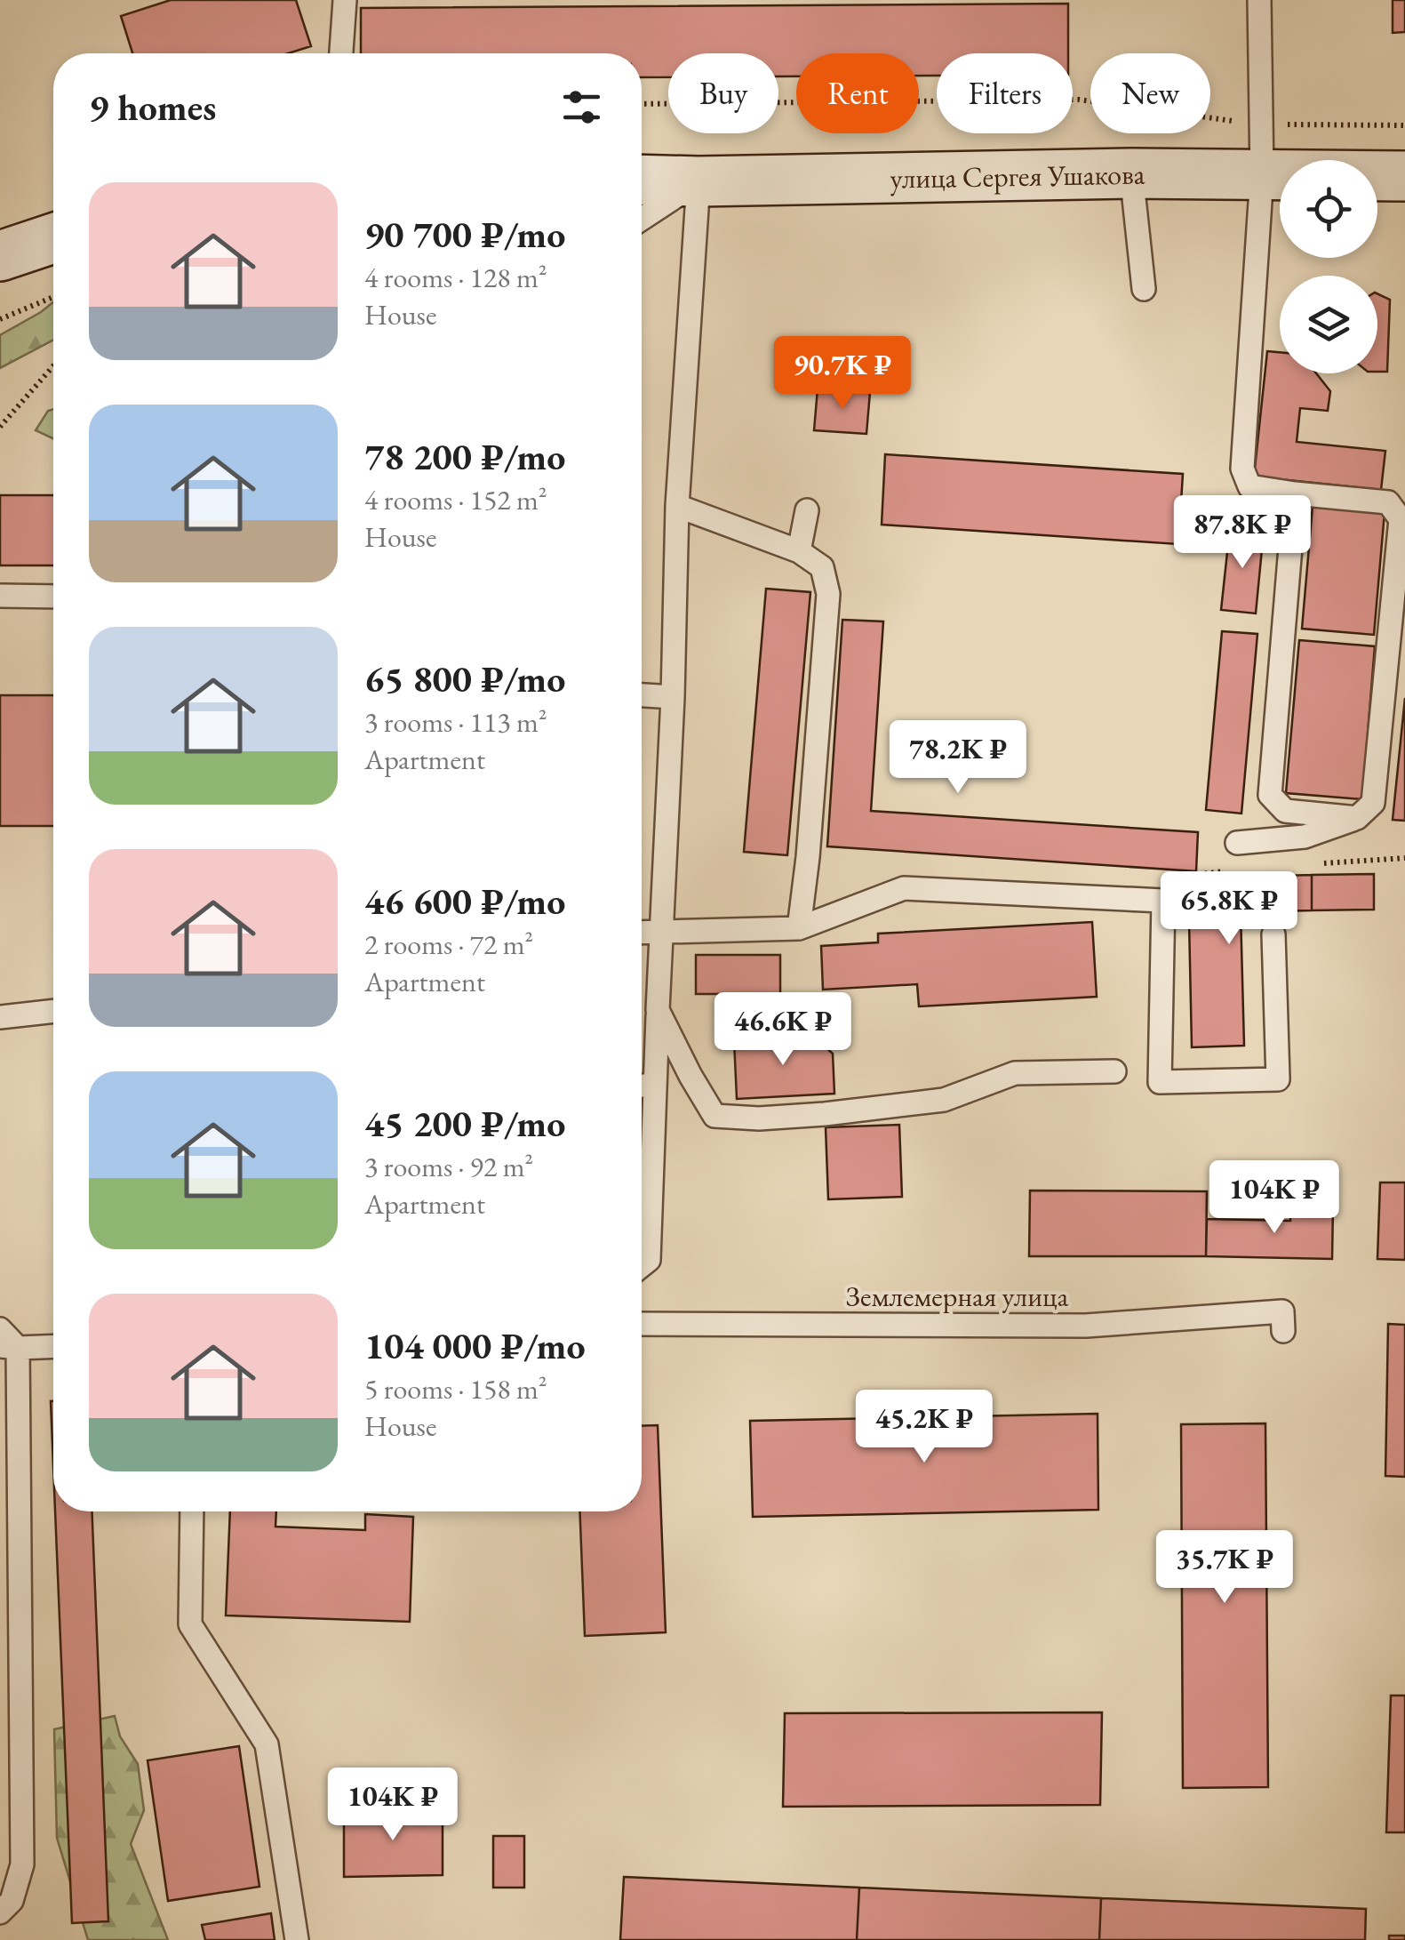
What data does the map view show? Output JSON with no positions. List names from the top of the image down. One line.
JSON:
{"streets":{"street":["улица Сергея Ушакова"],"lane":["Землемерная улица"]},"page":{"chip":["Buy","Rent","Filters","New"],"heading":"9 homes","list":[{"name":"90 700 ₽/mo","note":"4 rooms · 128 m² · House"},{"name":"78 200 ₽/mo","note":"4 rooms · 152 m² · House"},{"name":"65 800 ₽/mo","note":"3 rooms · 113 m² · Apartment"},{"name":"46 600 ₽/mo","note":"2 rooms · 72 m² · Apartment"},{"name":"45 200 ₽/mo","note":"3 rooms · 92 m² · Apartment"},{"name":"104 000 ₽/mo","note":"5 rooms · 158 m² · House"}],"price":["90.7K ₽","87.8K ₽","78.2K ₽","65.8K ₽","46.6K ₽","104K ₽","45.2K ₽","35.7K ₽","104K ₽"]}}
